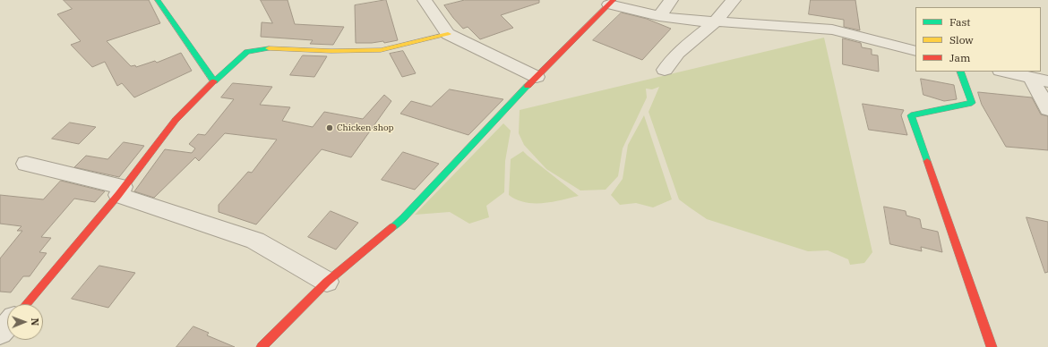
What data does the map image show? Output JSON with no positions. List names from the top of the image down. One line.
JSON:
{"places":["Chicken shop"],"legend":["Fast","Slow","Jam"],"north":"right"}
